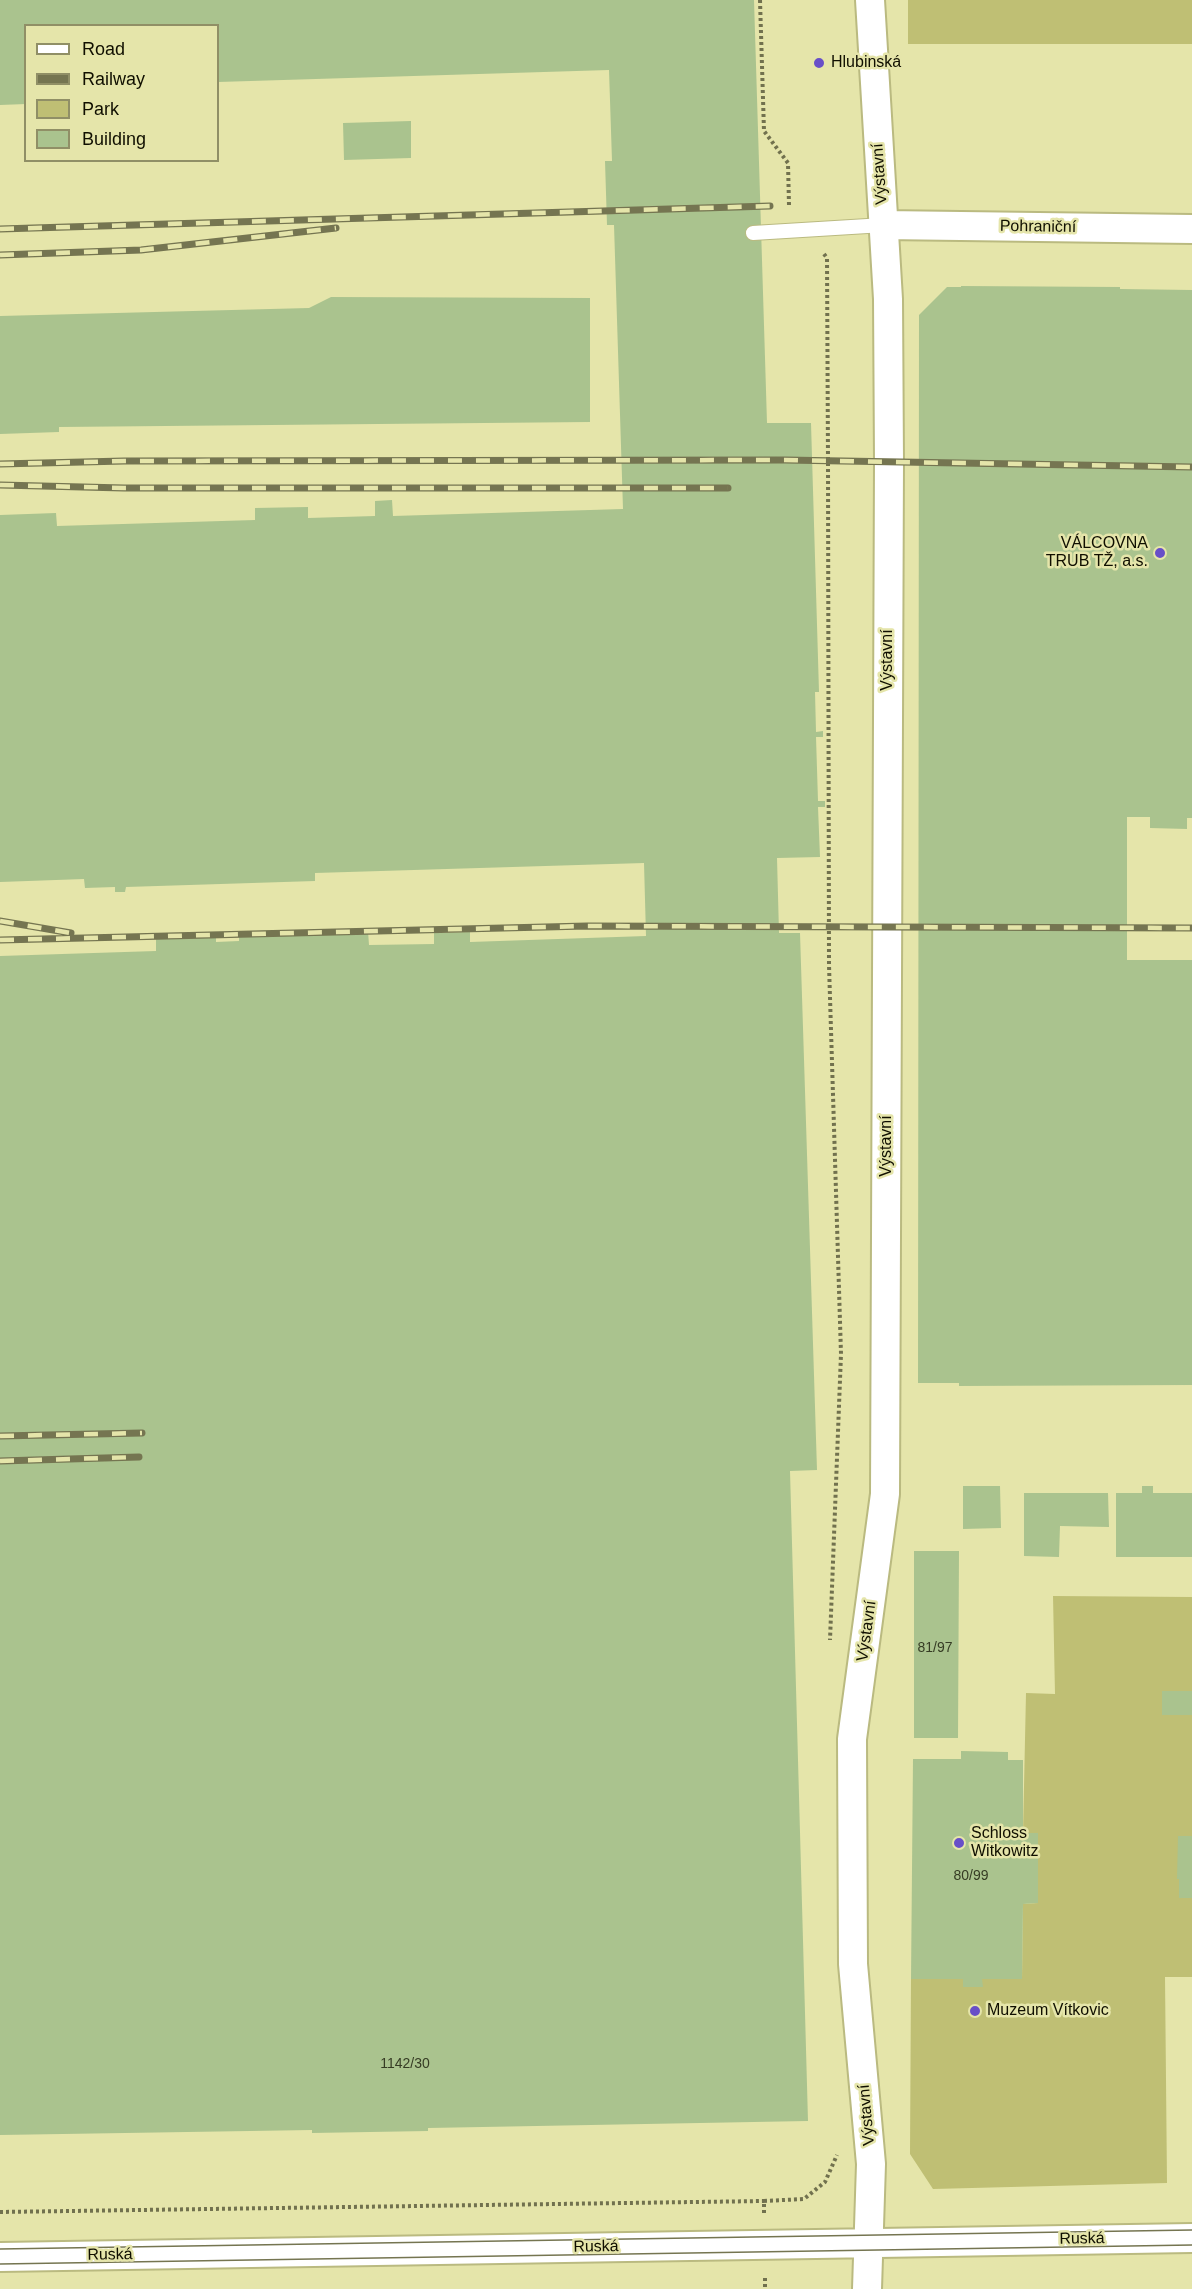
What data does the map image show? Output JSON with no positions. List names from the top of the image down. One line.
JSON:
{"streets":{"street":["Výstavní","Pohraniční","Ruská"]},"crossings":[["Výstavní","Pohraniční"],["Výstavní","Ruská"]],"places":["Hlubinská","VÁLCOVNA TRUB TŽ, a.s.","Schloss Witkowitz","Muzeum Vítkovic"],"house_numbers":["81/97","80/99","1142/30"],"legend":["Road","Railway","Park","Building"]}
